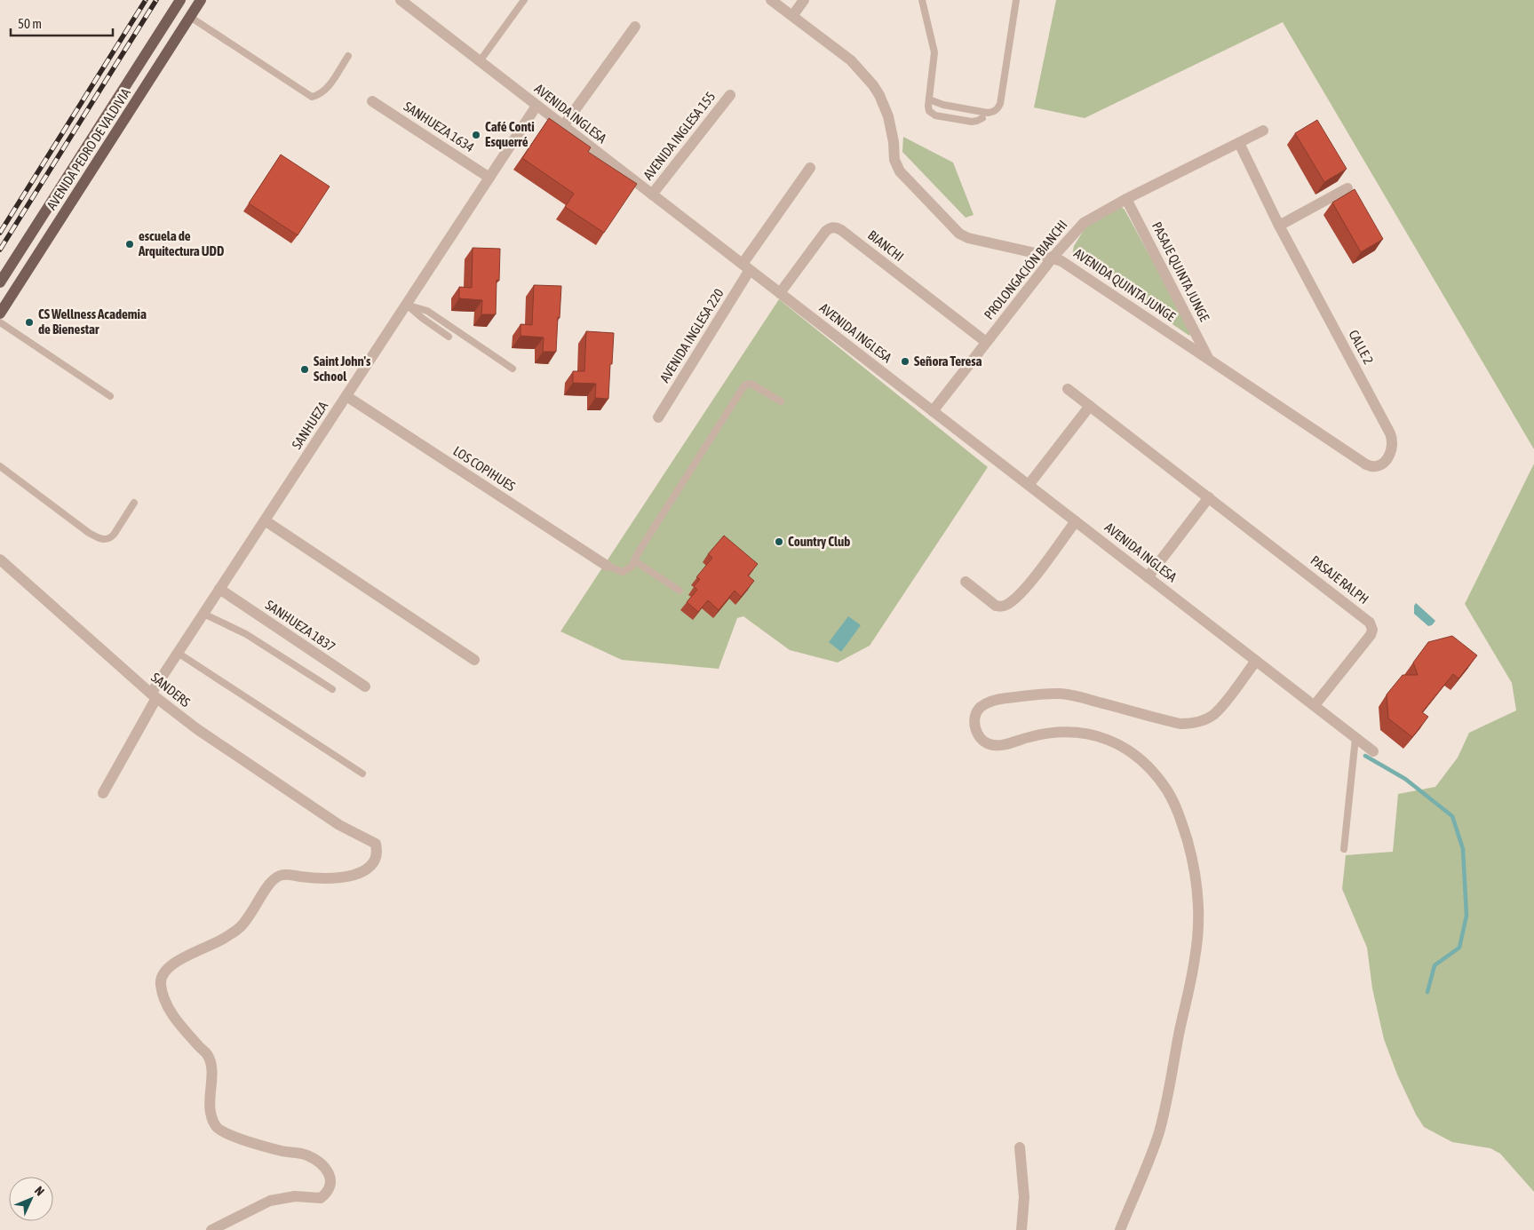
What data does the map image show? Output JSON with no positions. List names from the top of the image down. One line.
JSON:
{"streets":{"main road":["AVENIDA PEDRO DE VALDIVIA"],"street":["AVENIDA INGLESA","SANHUEZA 1634","AVENIDA INGLESA 155","BIANCHI","PROLONGACIÓN BIANCHI","PASAJE QUINTA JUNGE","AVENIDA QUINTA JUNGE","AVENIDA INGLESA 220","CALLE 2","SANHUEZA","LOS COPIHUES","PASAJE RALPH","SANHUEZA 1837","SANDERS"]},"crossings":[["AVENIDA INGLESA","AVENIDA INGLESA 155"],["AVENIDA INGLESA","BIANCHI"],["AVENIDA INGLESA","PROLONGACIÓN BIANCHI"],["AVENIDA INGLESA","AVENIDA INGLESA 220"],["AVENIDA INGLESA","SANHUEZA"],["AVENIDA INGLESA","PASAJE RALPH"],["SANHUEZA 1634","SANHUEZA"],["BIANCHI","PROLONGACIÓN BIANCHI"],["PROLONGACIÓN BIANCHI","PASAJE QUINTA JUNGE"],["PROLONGACIÓN BIANCHI","AVENIDA QUINTA JUNGE"],["PROLONGACIÓN BIANCHI","CALLE 2"],["PASAJE QUINTA JUNGE","AVENIDA QUINTA JUNGE"],["AVENIDA QUINTA JUNGE","CALLE 2"],["SANHUEZA","LOS COPIHUES"],["SANHUEZA","SANHUEZA 1837"],["SANHUEZA","SANDERS"]],"places":["Café Conti Esquerré","escuela de Arquitectura UDD","CS Wellness Academia de Bienestar","Señora Teresa","Saint John's School","Country Club"],"scale_bar":"50 m","north":"top right"}
